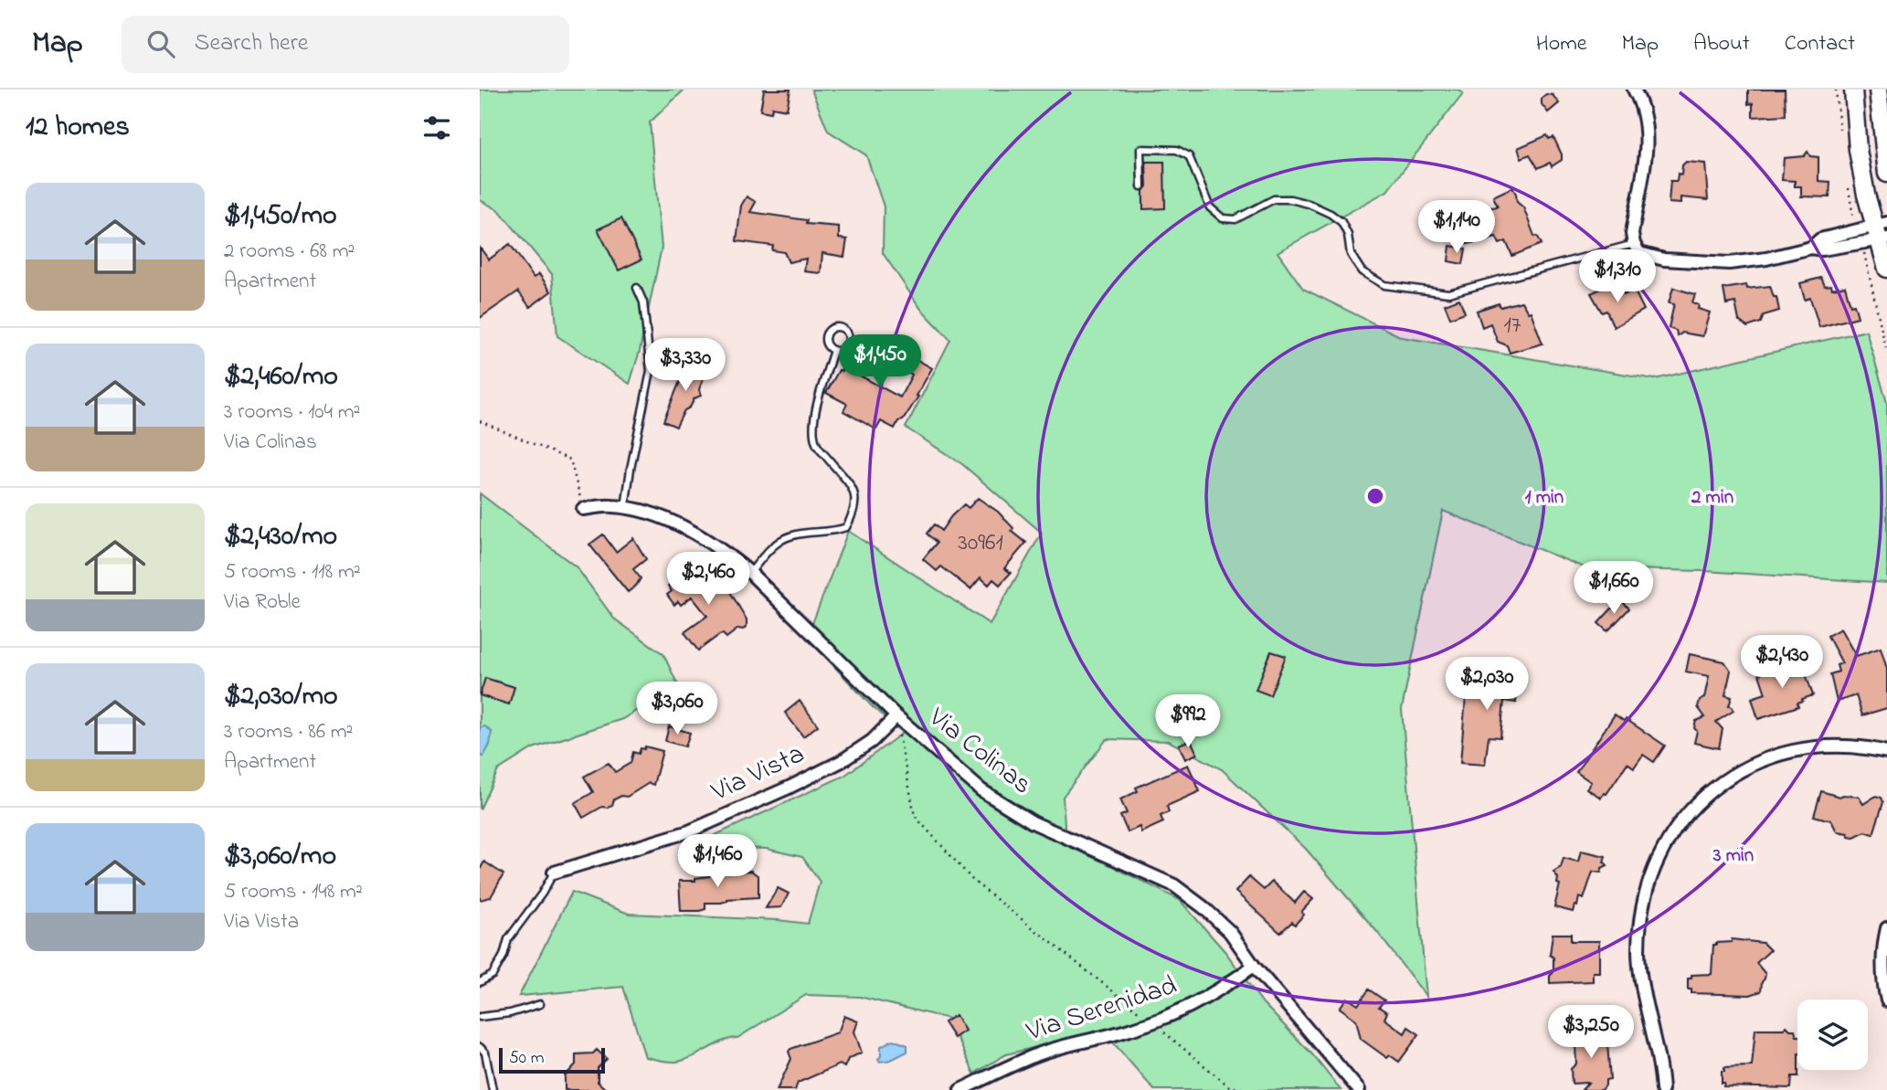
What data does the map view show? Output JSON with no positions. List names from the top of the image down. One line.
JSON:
{"streets":{"street":["Via Colinas","Via Vista","Via Serenidad"]},"crossings":[["Via Colinas","Via Vista"],["Via Colinas","Via Serenidad"]],"house_numbers":["17","30961"],"scale_bar":"50 m","page":{"header":"Map","search":"Search here","nav":["Home","Map","About","Contact"],"heading":"12 homes","list":[{"name":"$1,450/mo","note":"2 rooms · 68 m² · Apartment"},{"name":"$2,460/mo","note":"3 rooms · 104 m² · Via Colinas"},{"name":"$2,430/mo","note":"5 rooms · 118 m² · Via Roble"},{"name":"$2,030/mo","note":"3 rooms · 86 m² · Apartment"},{"name":"$3,060/mo","note":"5 rooms · 148 m² · Via Vista"}],"price":["$1,140","$1,310","$1,450","$3,330","$2,460","$1,660","$2,430","$2,030","$3,060","$992","$1,460","$3,250"],"scale":"50 m"},"rings":["1 min","2 min","3 min"]}
